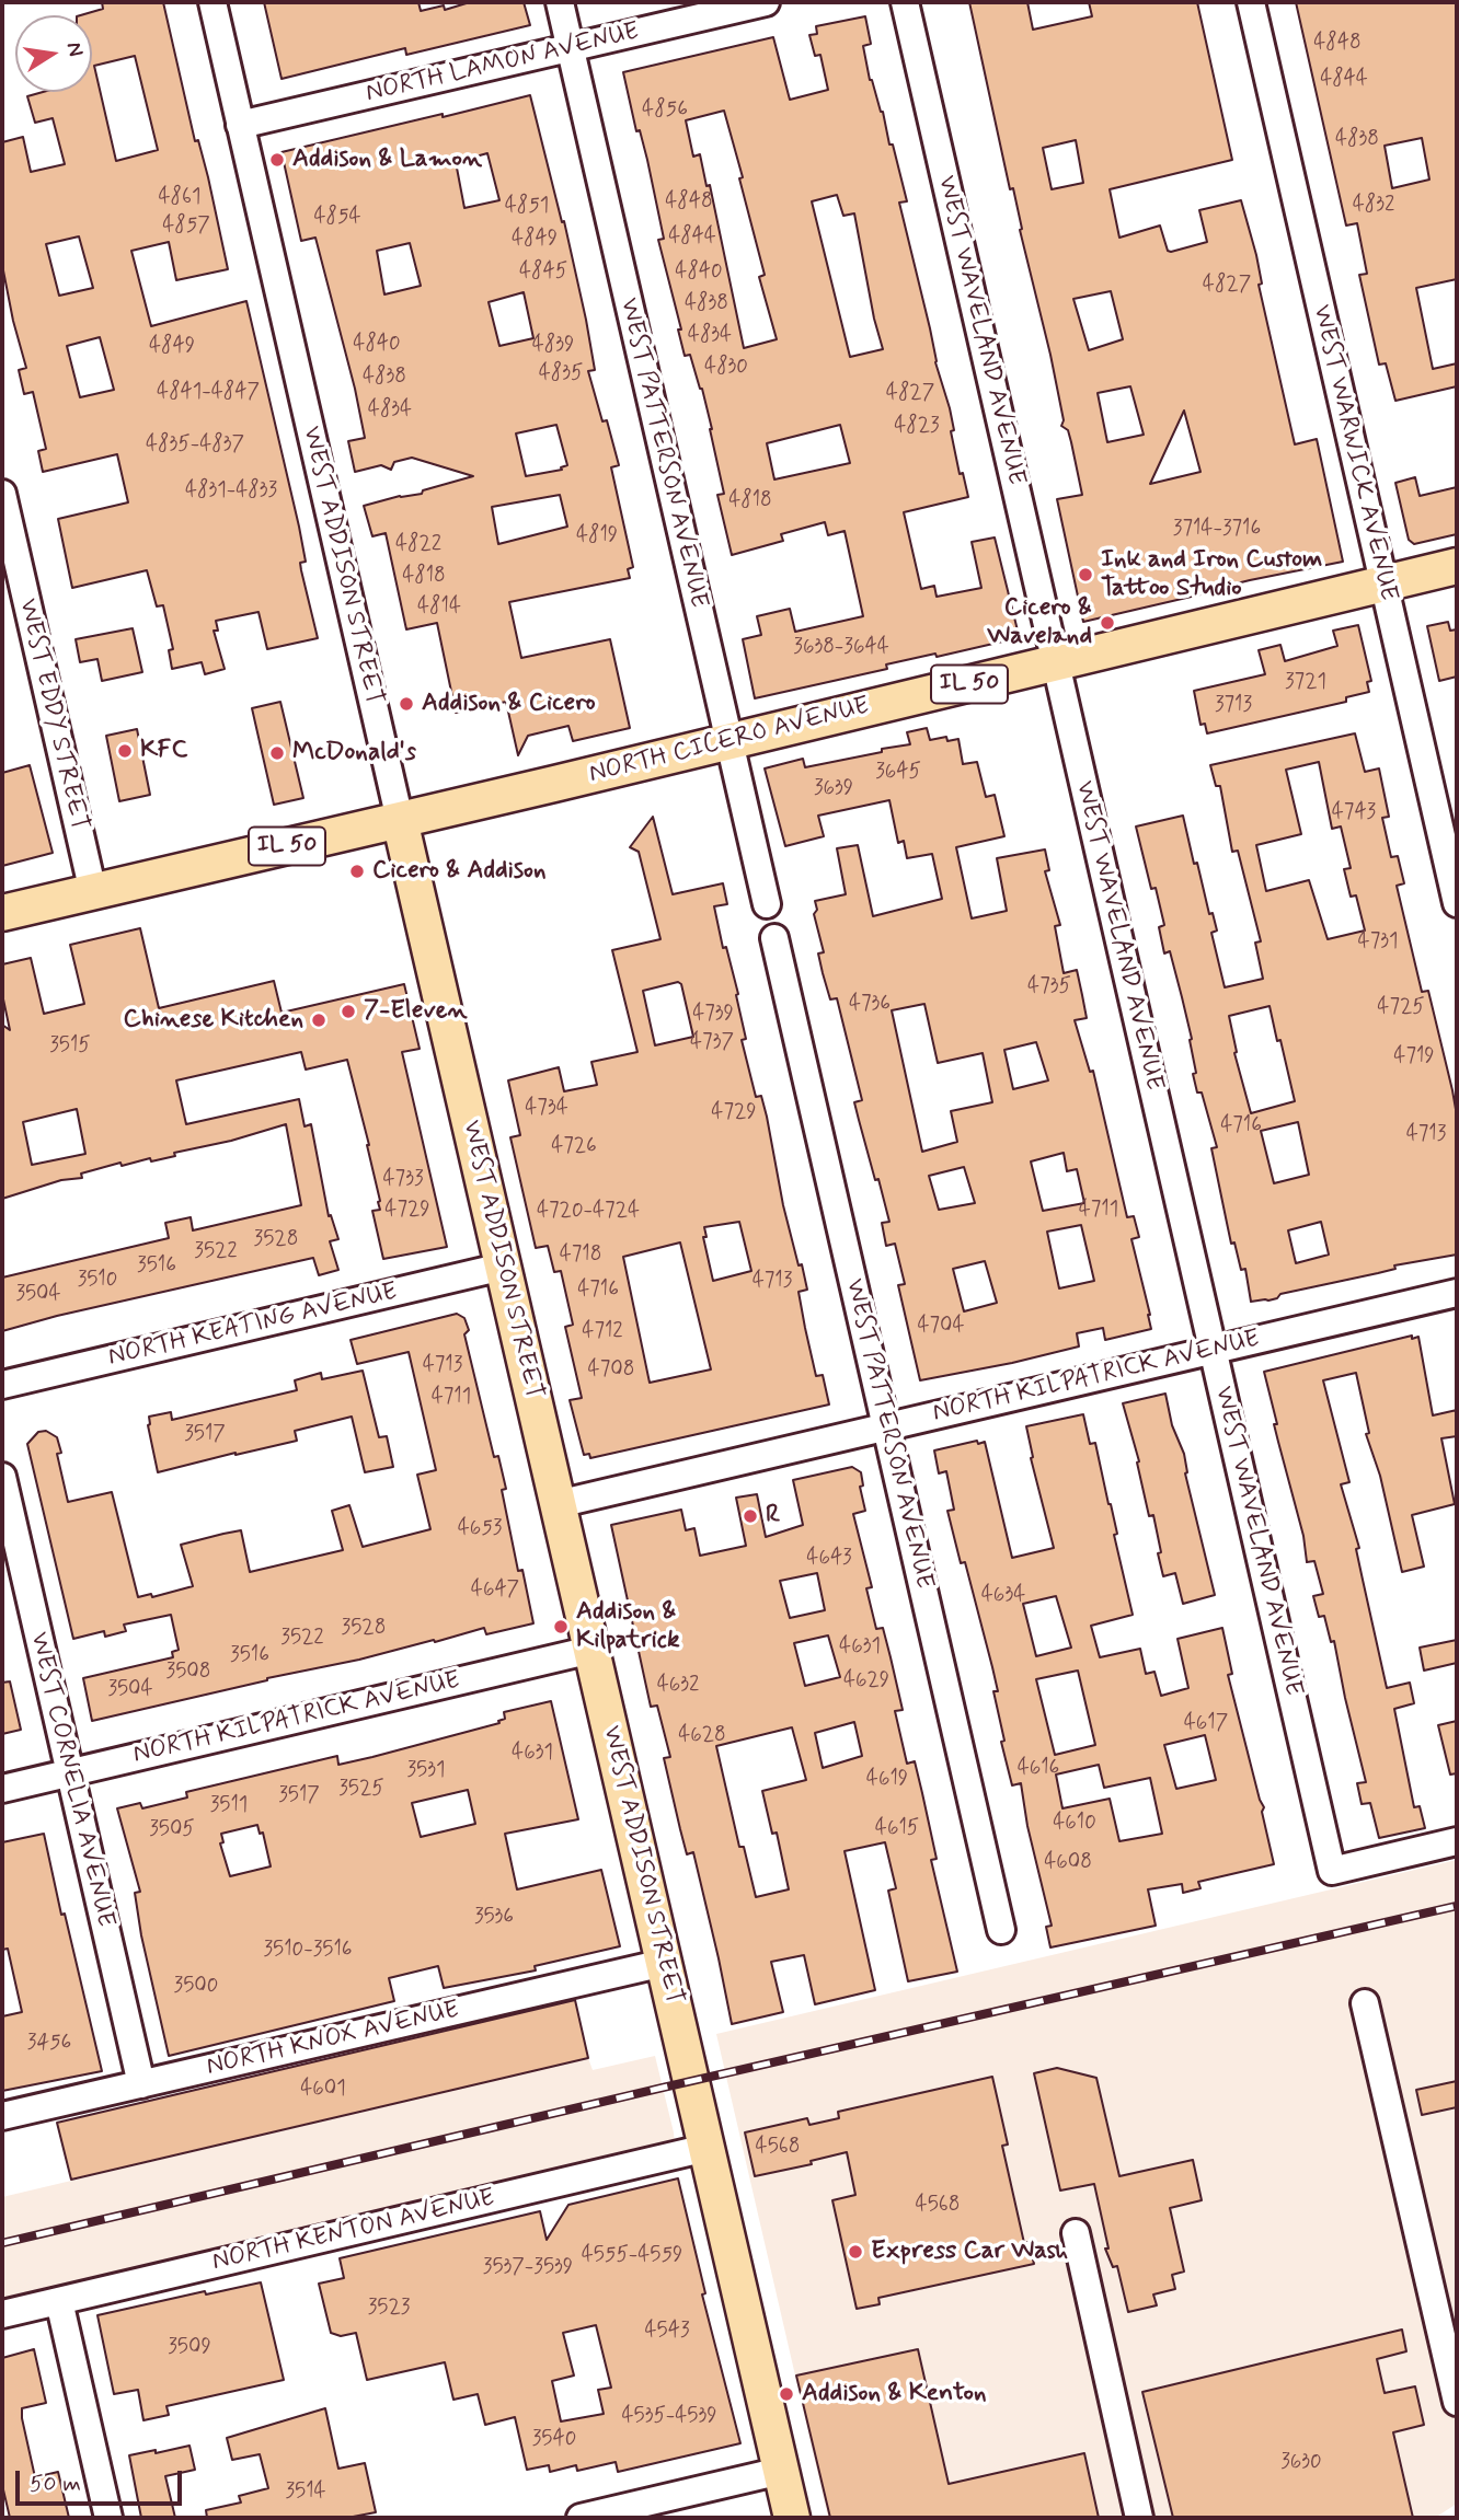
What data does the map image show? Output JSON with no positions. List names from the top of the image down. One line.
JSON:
{"streets":{"main road":["WEST ADDISON STREET","IL 50","NORTH CICERO AVENUE"],"street":["NORTH LAMON AVENUE","WEST WAVELAND AVENUE","WEST PATTERSON AVENUE","WEST WARWICK AVENUE","WEST EDDY STREET","NORTH KEATING AVENUE","NORTH KILPATRICK AVENUE","WEST CORNELIA AVENUE","NORTH KNOX AVENUE","NORTH KENTON AVENUE"]},"crossings":[["NORTH LAMON AVENUE","WEST PATTERSON AVENUE"],["NORTH LAMON AVENUE","WEST ADDISON STREET"],["WEST WAVELAND AVENUE","NORTH CICERO AVENUE"],["WEST WAVELAND AVENUE","NORTH KILPATRICK AVENUE"],["WEST PATTERSON AVENUE","NORTH CICERO AVENUE"],["WEST PATTERSON AVENUE","NORTH KILPATRICK AVENUE"],["WEST WARWICK AVENUE","NORTH CICERO AVENUE"],["WEST ADDISON STREET","NORTH CICERO AVENUE"],["WEST ADDISON STREET","NORTH KEATING AVENUE"],["WEST ADDISON STREET","NORTH KILPATRICK AVENUE"],["WEST ADDISON STREET","NORTH KNOX AVENUE"],["WEST ADDISON STREET","NORTH KENTON AVENUE"],["WEST EDDY STREET","NORTH CICERO AVENUE"],["NORTH KILPATRICK AVENUE","WEST CORNELIA AVENUE"],["WEST CORNELIA AVENUE","NORTH KNOX AVENUE"]],"places":["Addison & Lamon","Ink and Iron Custom Tattoo Studio","Cicero & Waveland","Addison & Cicero","KFC","McDonald's","Cicero & Addison","7-Eleven","Chinese Kitchen","R","Addison & Kilpatrick","Express Car Wash","Addison & Kenton"],"house_numbers":["4848","4844","4856","4838","4861","4848","4832","4851","4854","4857","4844","4849","4845","4840","4827","4838","4834","4840","4839","4849","4830","4835","4838","4841-4847","4827","4834","4823","4835-4837","4831-4833","4818","3714-3716","4819","4822","4818","4814","3638-3644","3721","3713","3645","3639","4743","4731","4735","4736","4725","4739","4737","3515","4719","4734","4729","4716","4713","4726","4733","4729","4711","4720-4724","3528","3522","4718","3516","3510","4713","4716","3504","4704","4712","4713","4708","4711","3517","4653","4643","4647","4634","3528","3522","4631","3516","3508","4629","4632","3504","4617","4628","4631","4616","3531","4619","3525","3517","3511","4610","4615","3505","4608","3536","3510-3516","3500","3456","4601","4568","4568","4555-4559","3537-3539","3523","4543","3509","4535-4539","3540","3630","3514"],"scale_bar":"50 m","north":"right"}
